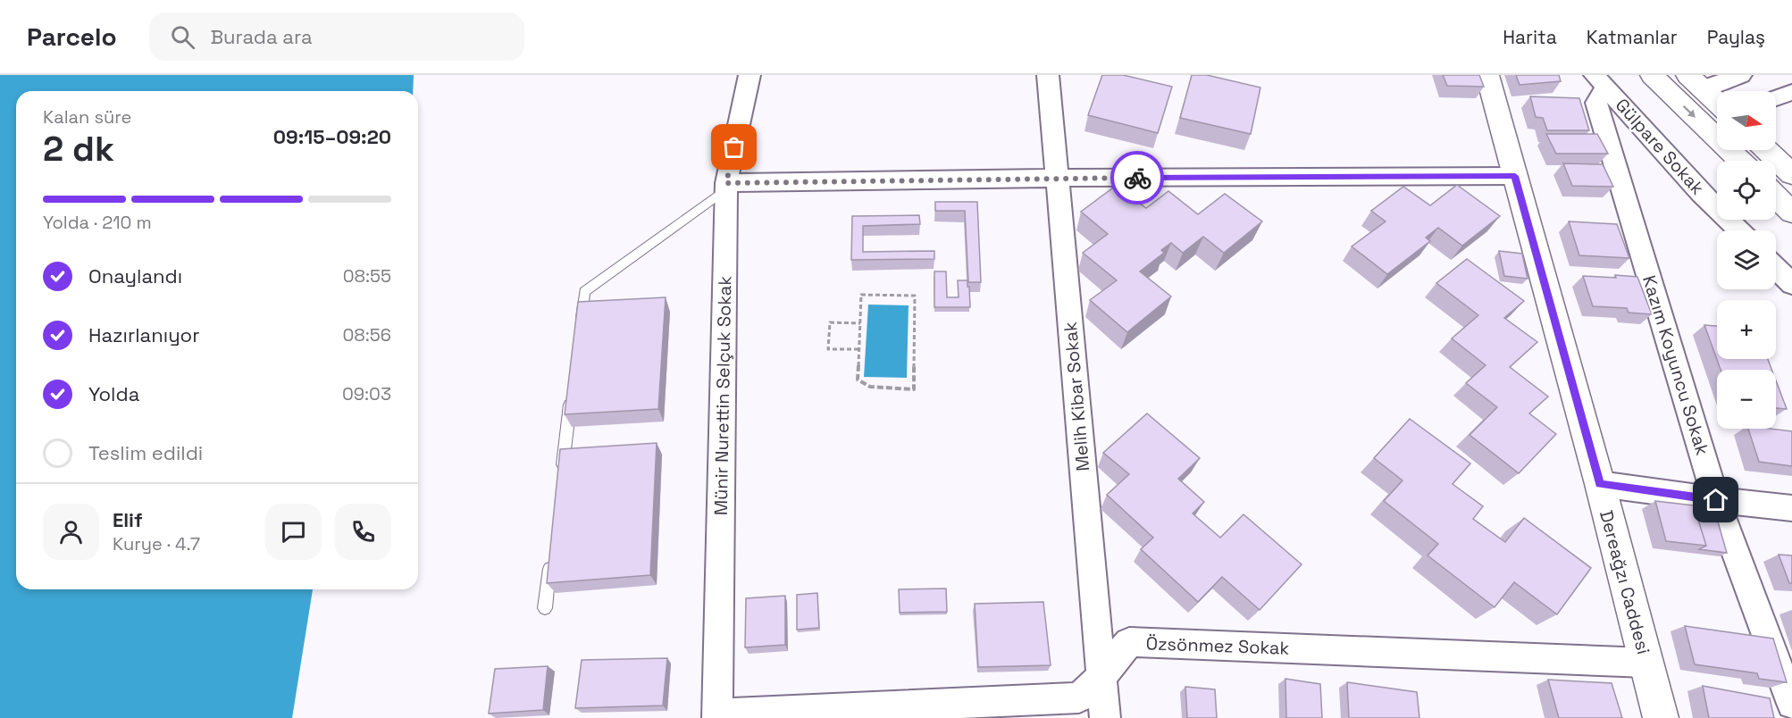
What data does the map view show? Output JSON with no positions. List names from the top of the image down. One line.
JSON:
{"streets":{"street":["Gülpare Sokak","Kazım Koyuncu Sokak","Münir Nurettin Selçuk Sokak","Melih Kibar Sokak","Dereağzı Caddesi","Özsönmez Sokak"]},"crossings":[["Gülpare Sokak","Kazım Koyuncu Sokak"],["Münir Nurettin Selçuk Sokak","Özsönmez Sokak"],["Melih Kibar Sokak","Özsönmez Sokak"],["Dereağzı Caddesi","Özsönmez Sokak"]],"north":"right","page":{"header":"Parcelo","search":"Burada ara","nav":["Harita","Katmanlar","Paylaş"],"map_buttons":["+","−"],"heading":["2 dk","Kalan süre","09:15–09:20"],"panel":["Elif","Kurye · 4.7"],"bar":"Yolda · 210 m","list":[["Onaylandı","08:55"],["Hazırlanıyor","08:56"],["Yolda","09:03"],"Teslim edildi"]}}
